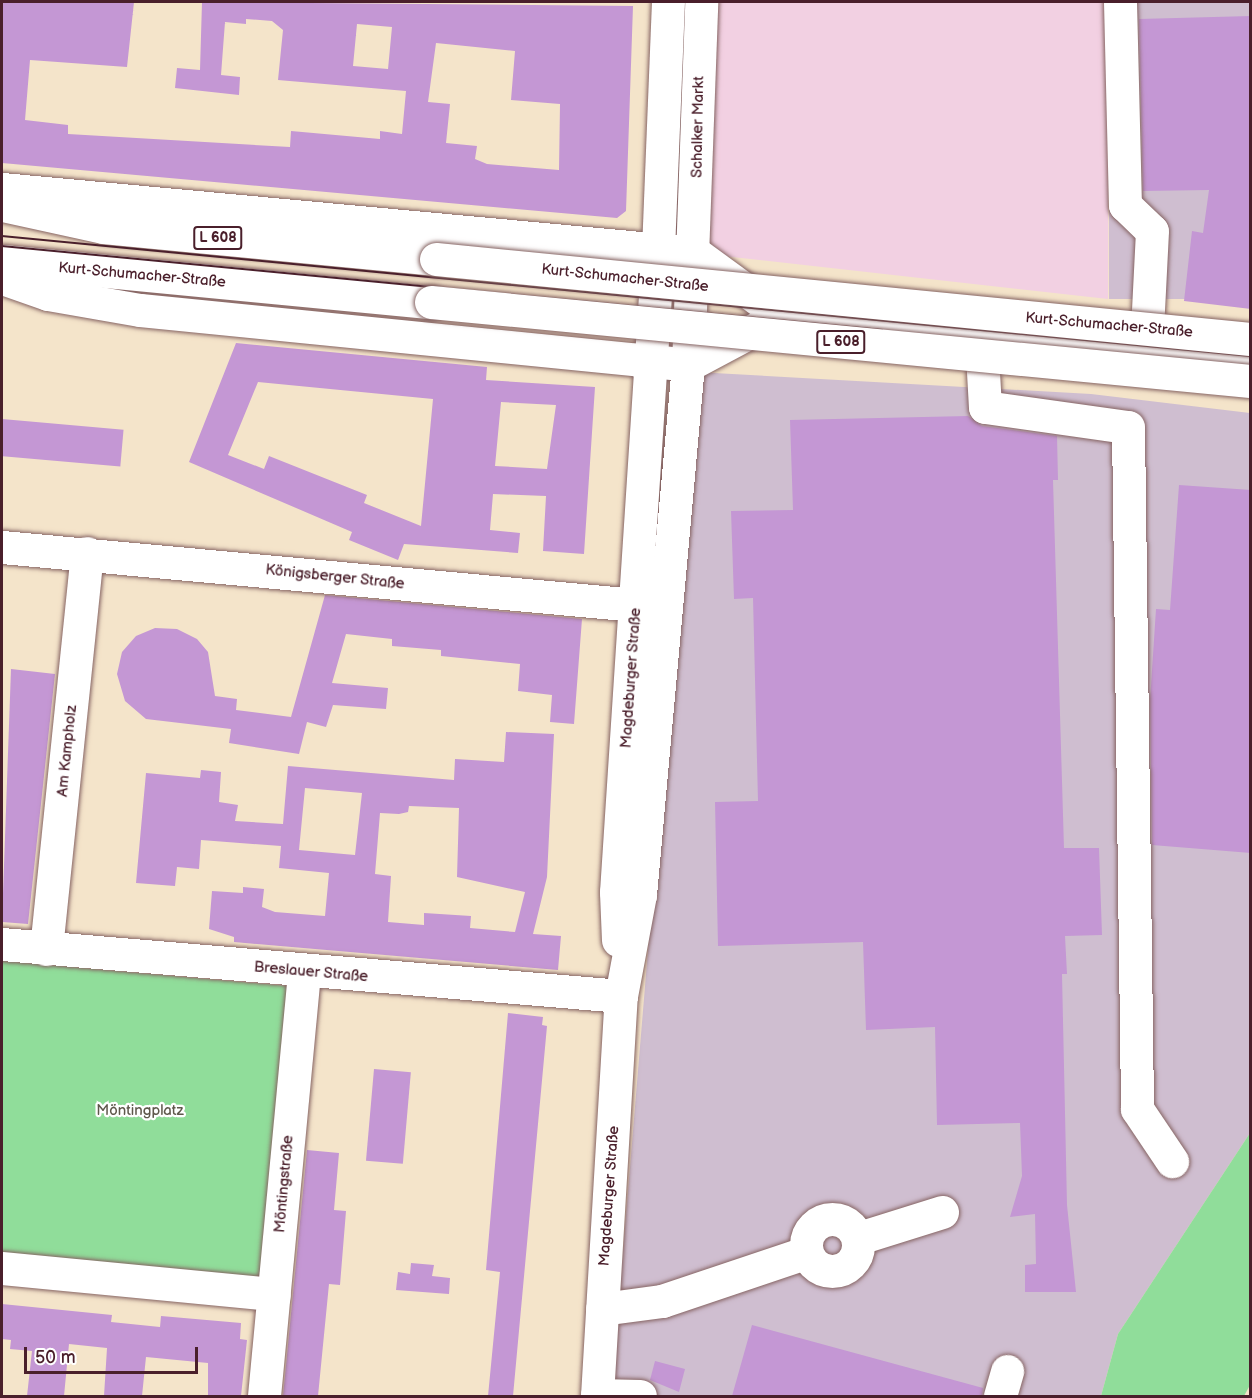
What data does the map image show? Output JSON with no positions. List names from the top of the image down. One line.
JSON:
{"streets":{"street":["Schalker Markt","L 608","Kurt-Schumacher-Straße","Königsberger Straße","Magdeburger Straße","Am Kampholz","Breslauer Straße","Möntingstraße"]},"crossings":[["Schalker Markt","Kurt-Schumacher-Straße"],["Schalker Markt","Magdeburger Straße"],["Kurt-Schumacher-Straße","Magdeburger Straße"],["Königsberger Straße","Magdeburger Straße"],["Königsberger Straße","Am Kampholz"],["Magdeburger Straße","Breslauer Straße"],["Am Kampholz","Breslauer Straße"],["Breslauer Straße","Möntingstraße"]],"parks":["Möntingplatz"],"scale_bar":"50 m"}
